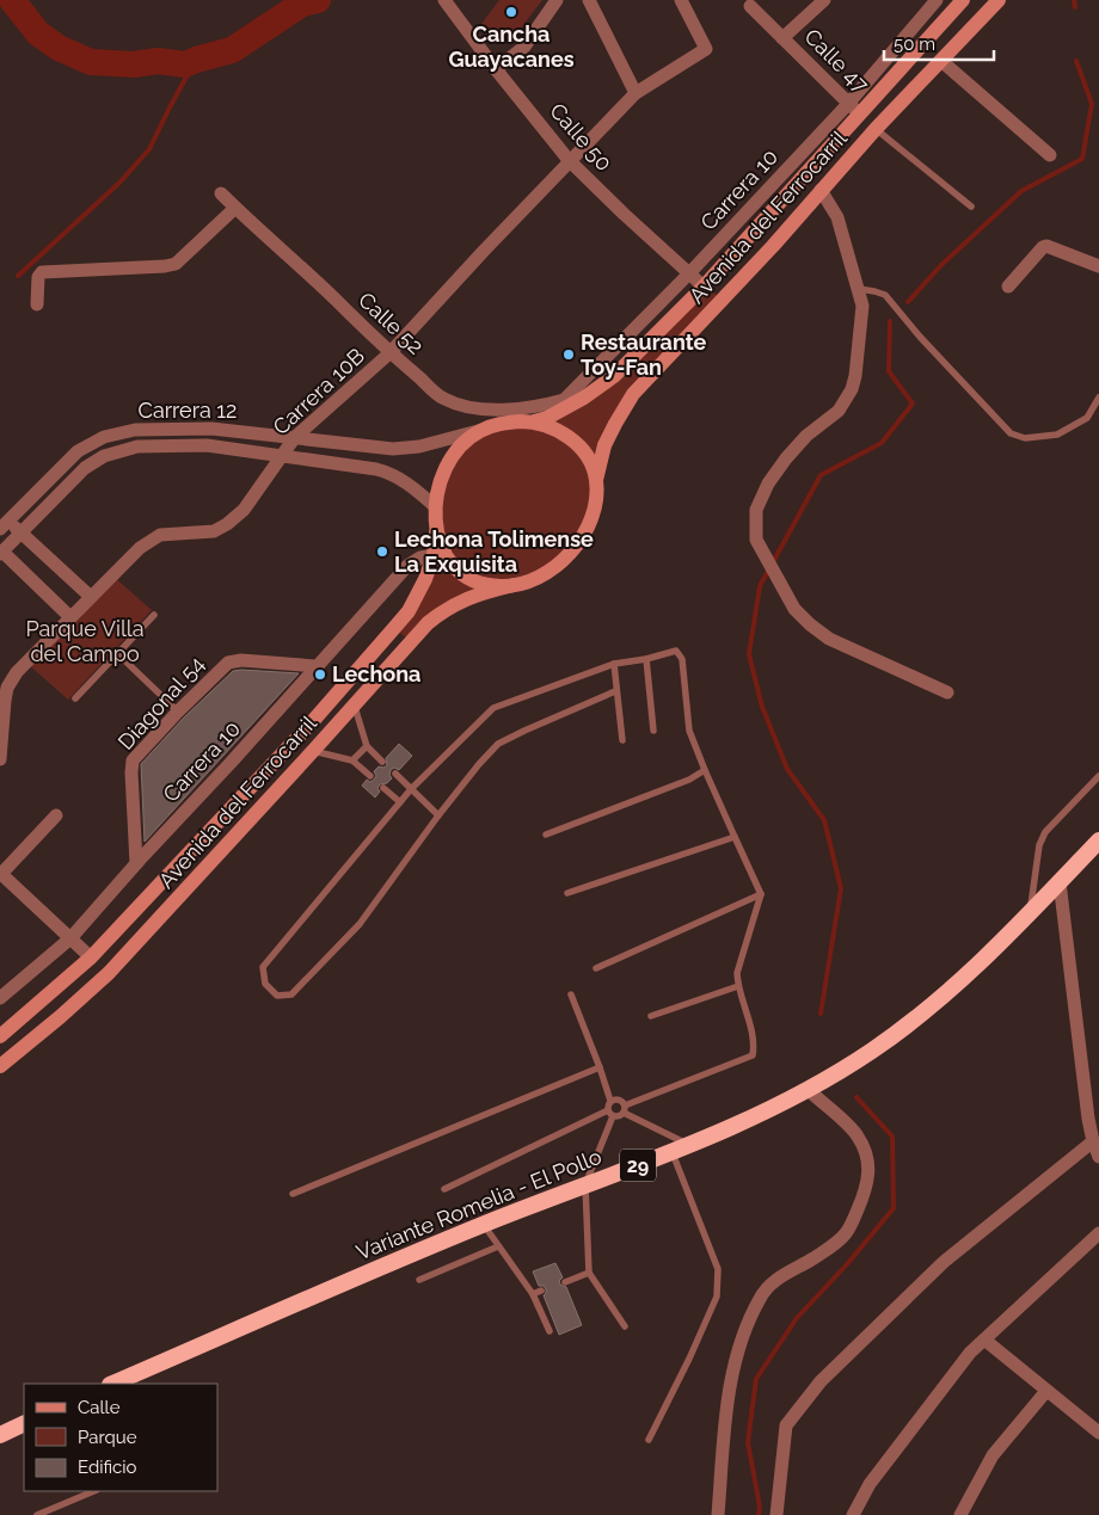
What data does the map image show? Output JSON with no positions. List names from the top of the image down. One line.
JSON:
{"streets":{"highway":["29","Variante Romelia - El Pollo"],"main road":["Avenida del Ferrocarril"],"street":["Calle 47","Calle 50","Carrera 10","Calle 52","Carrera 10B","Carrera 12","Diagonal 54"]},"crossings":[["Calle 47","Carrera 10"],["Calle 47","Avenida del Ferrocarril"],["Calle 50","Carrera 10"],["Calle 50","Avenida del Ferrocarril"],["Calle 50","Carrera 10B"],["Carrera 10","Avenida del Ferrocarril"],["Carrera 10","Calle 52"],["Carrera 10","Diagonal 54"],["Avenida del Ferrocarril","Carrera 12"],["Calle 52","Carrera 10B"],["Carrera 10B","Carrera 12"]],"parks":["Parque Villa del Campo"],"places":["Cancha Guayacanes","Restaurante Toy-Fan","Lechona Tolimense La Exquisita","Lechona"],"legend":["Calle","Parque","Edificio"],"scale_bar":"50 m"}
